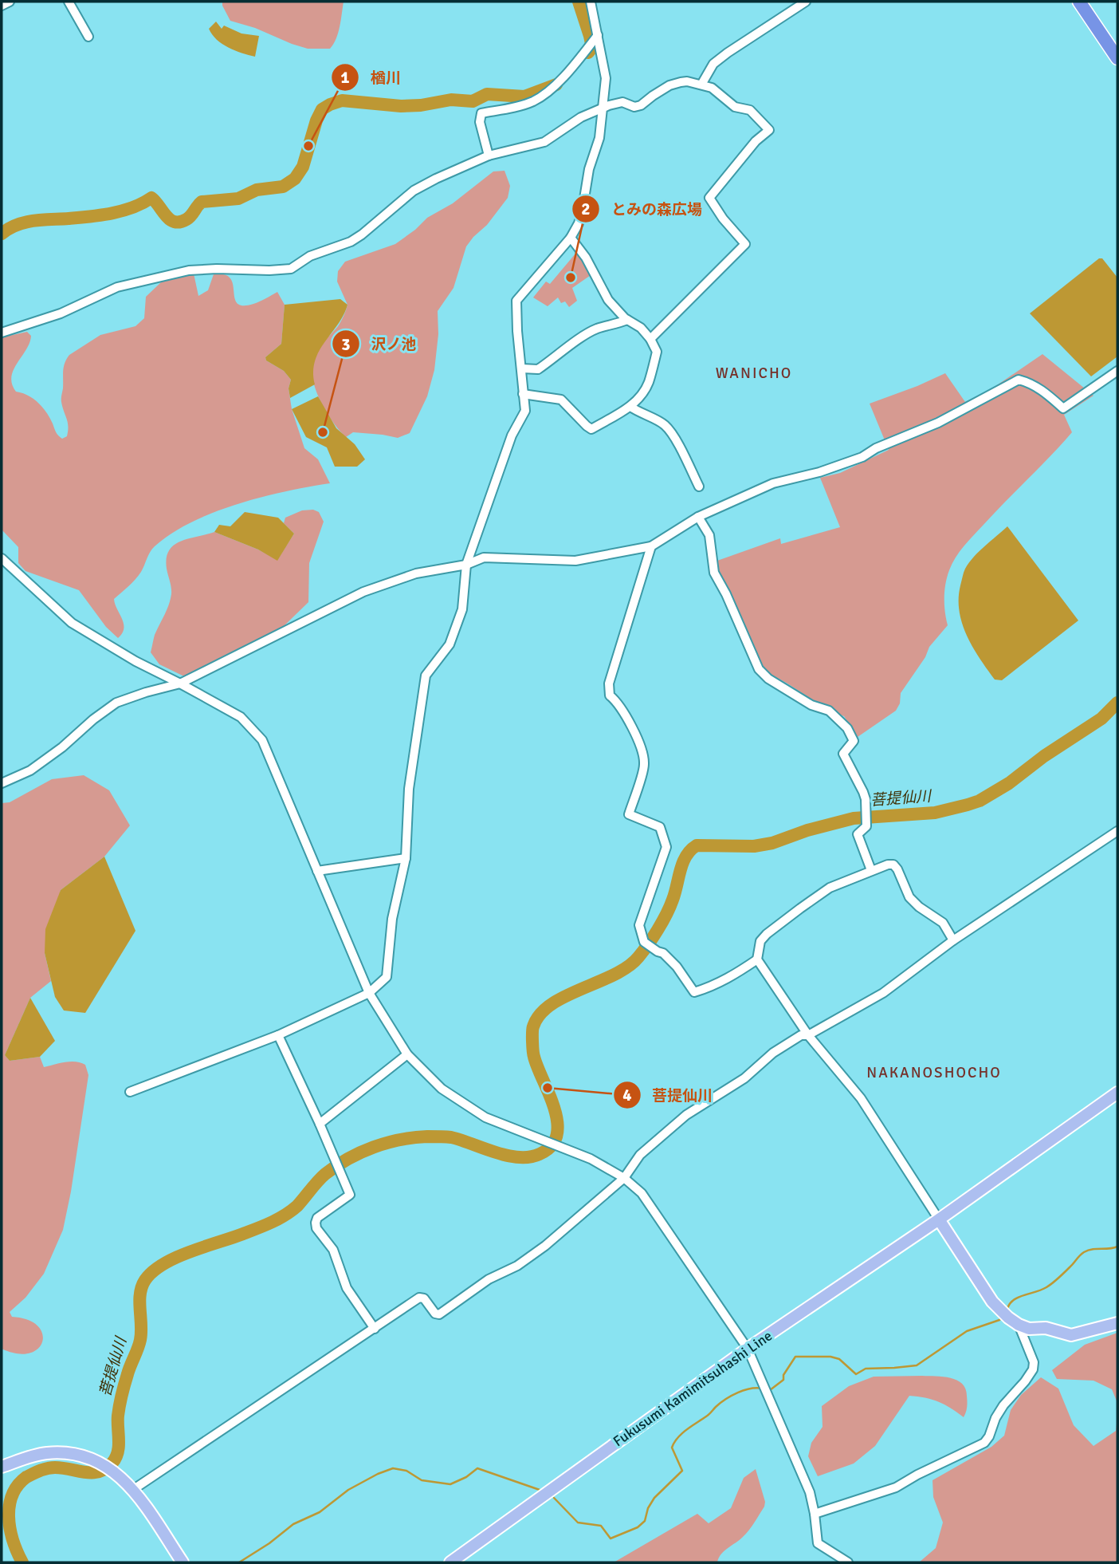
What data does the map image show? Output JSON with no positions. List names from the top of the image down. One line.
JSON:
{"streets":{"main road":["Fukusumi Kamimitsuhashi Line"]},"districts":["WANICHO","NAKANOSHOCHO"],"water":["菩提仙川"],"places":["楢川","とみの森広場","沢ノ池","菩提仙川"]}
